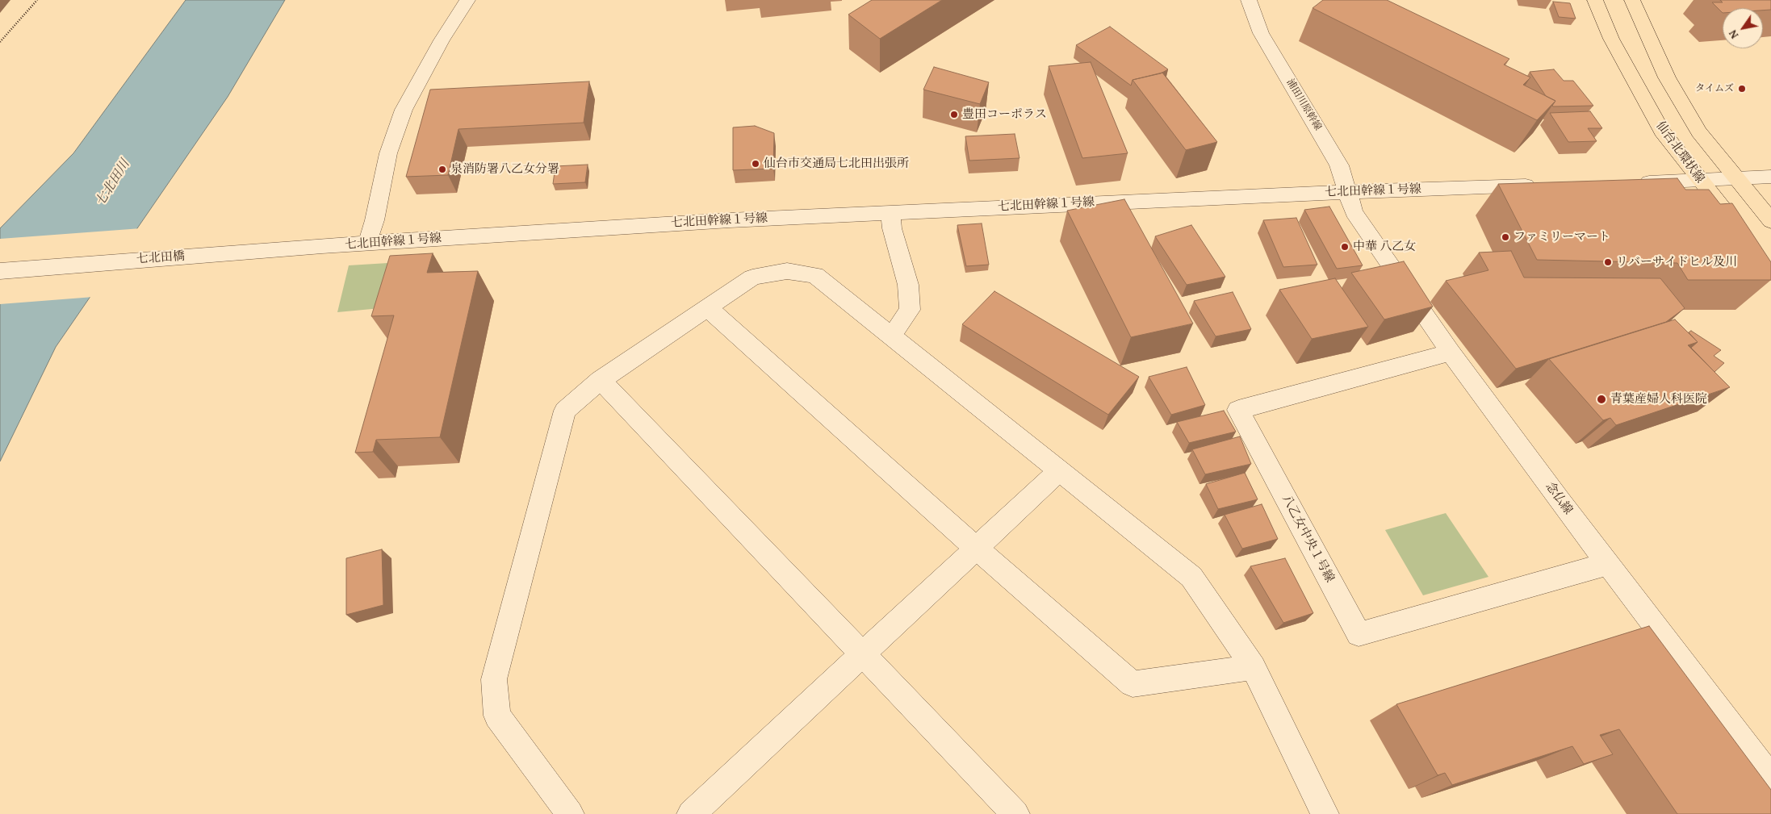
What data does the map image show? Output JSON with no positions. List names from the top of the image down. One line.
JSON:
{"streets":{"main road":["仙台北環状線"],"street":["浦田川原幹線","七北田幹線１号線","七北田橋","念仏線","八乙女中央１号線"]},"crossings":[["浦田川原幹線","七北田幹線１号線"],["浦田川原幹線","念仏線"],["七北田幹線１号線","七北田橋"],["七北田幹線１号線","念仏線"],["念仏線","八乙女中央１号線"]],"water":["七北田川"],"places":["タイムズ","豊田コーポラス","仙台市交通局七北田出張所","泉消防署八乙女分署","ファミリーマート","中華 八乙女","リバーサイドヒル及川","青葉産婦人科医院"],"north":"bottom left"}
